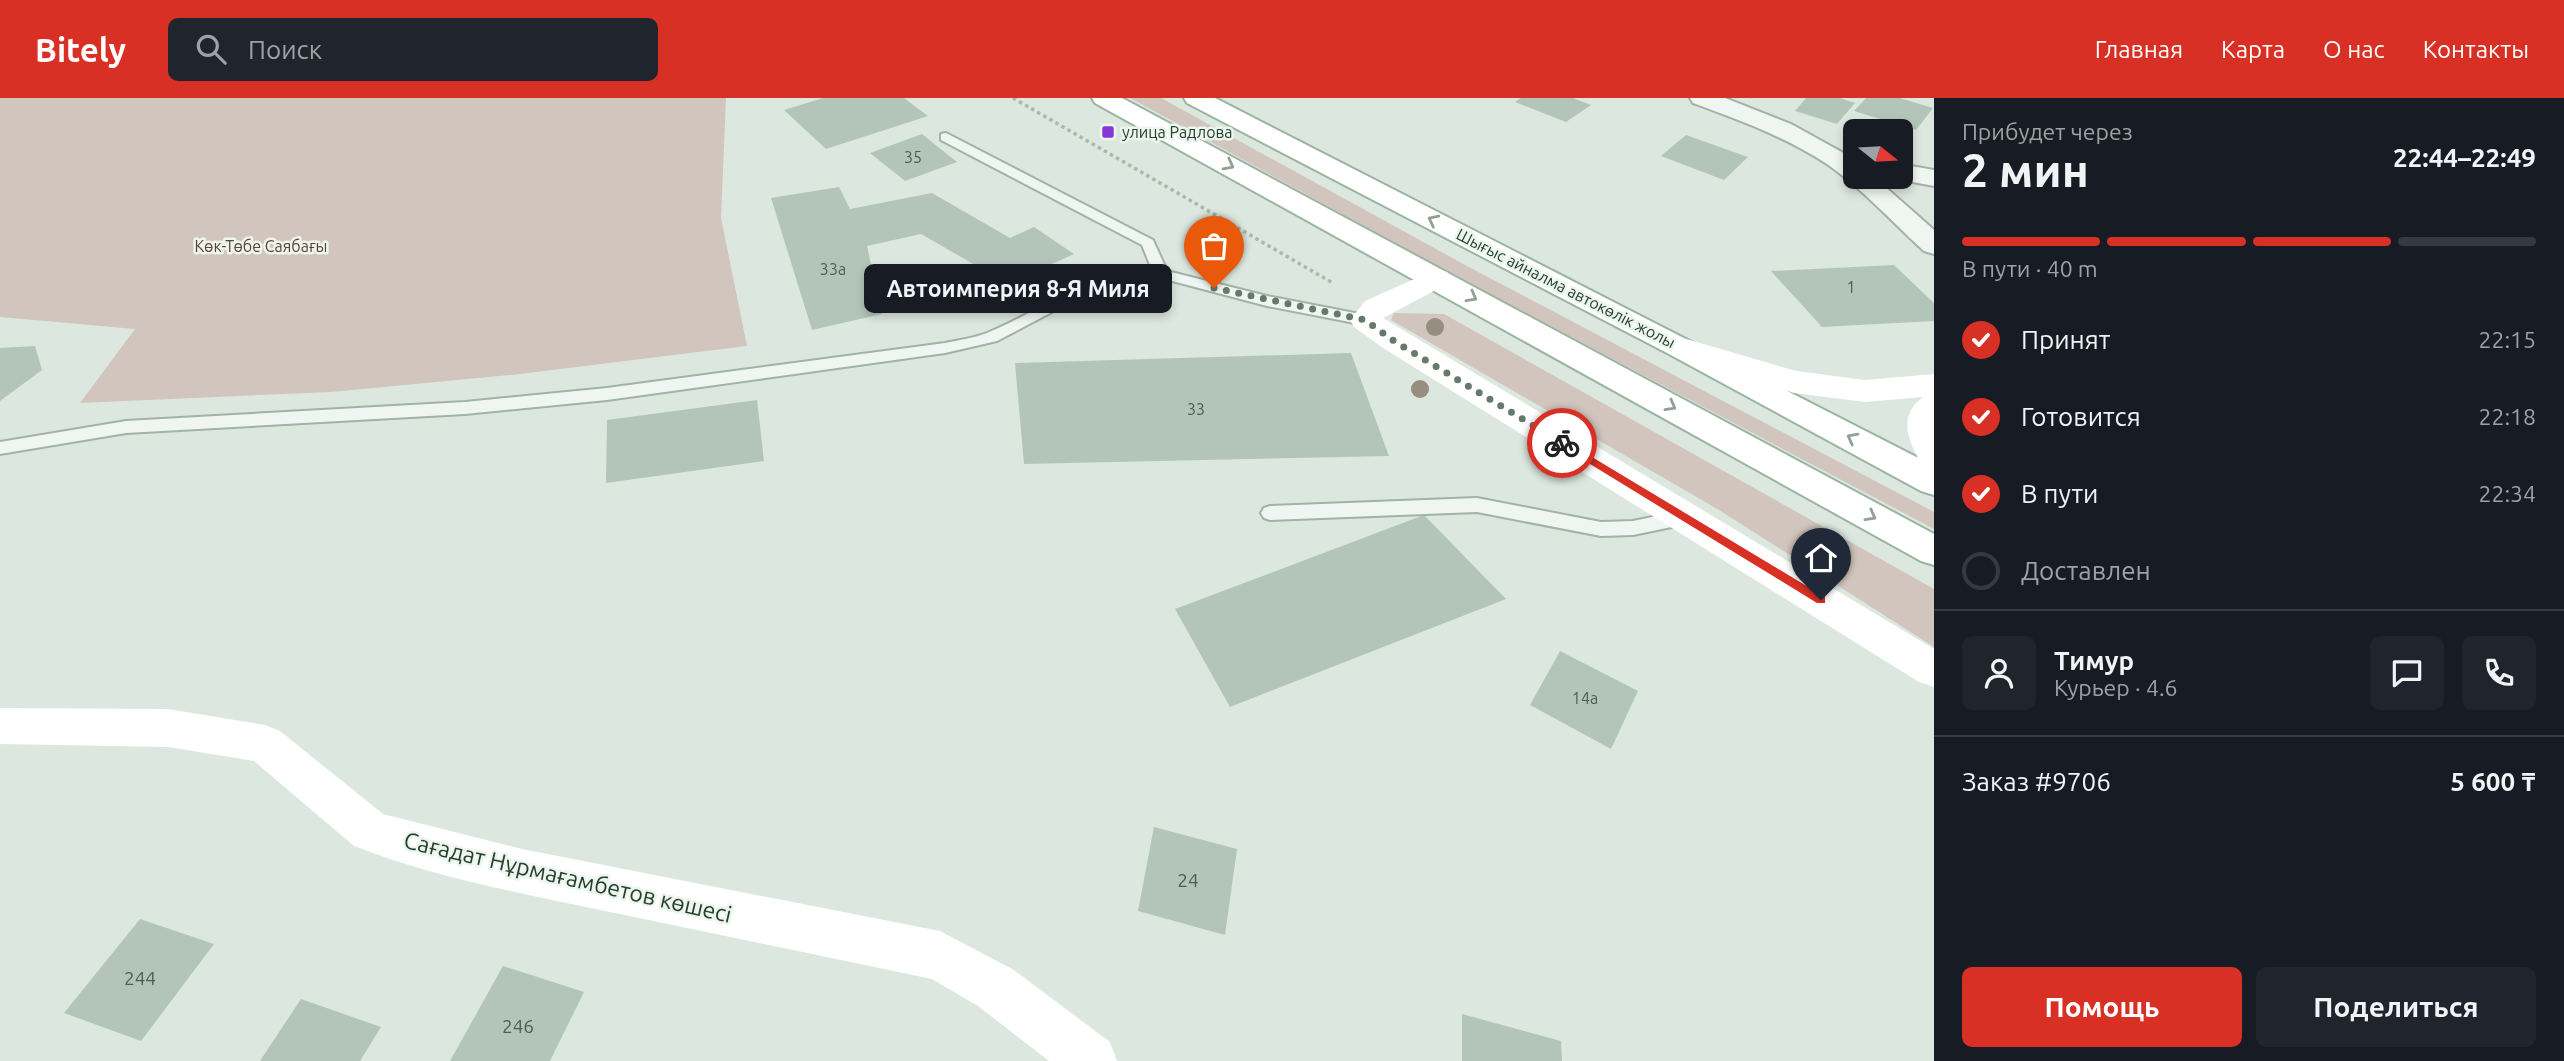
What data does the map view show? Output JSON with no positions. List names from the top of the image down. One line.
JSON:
{"streets":{"main road":["Шығыс айналма автокөлік жолы","Сағадат Нұрмағамбетов көшесі"]},"parks":["Көк-Төбе Саябағы"],"places":{"transit":["улица Радлова"],"other":["Автоимперия 8-Я Миля"]},"house_numbers":["35","33а","1","33","14а","24","244","246"],"north":"right","page":{"header":"Bitely","search":"Поиск","nav":["Главная","Карта","О нас","Контакты"],"heading":["2 мин","Прибудет через","22:44–22:49"],"panel":["Тимур","Курьер · 4.6","Заказ #9706","5 600 ₸"],"bar":"В пути · 40 m","bubble":"Автоимперия 8-Я Миля","list":[["Принят","22:15"],["Готовится","22:18"],["В пути","22:34"],"Доставлен"],"buttons":["Помощь","Поделиться"]}}
